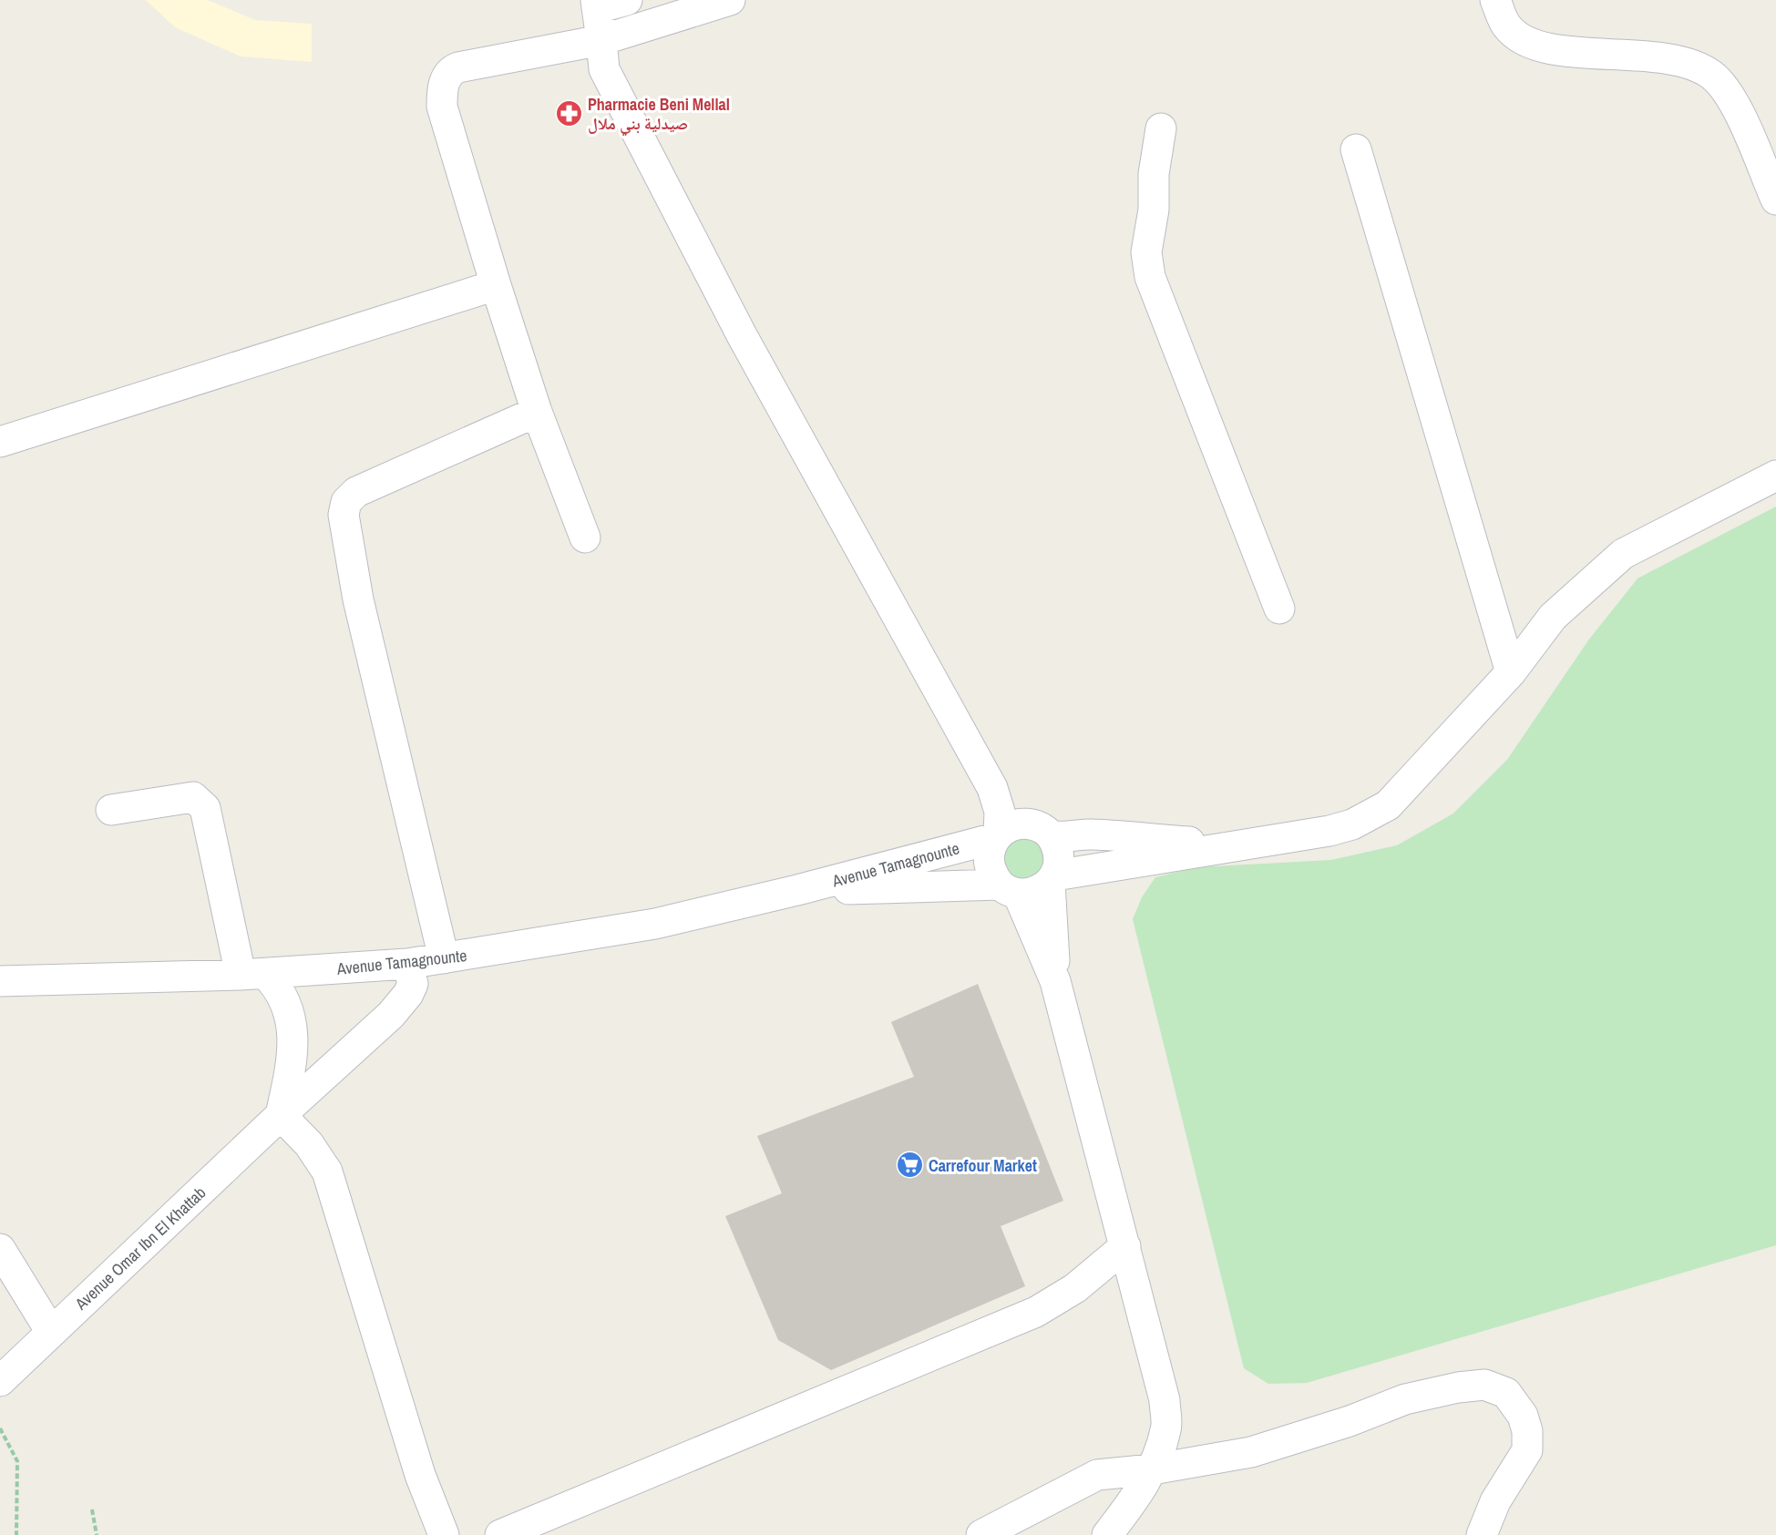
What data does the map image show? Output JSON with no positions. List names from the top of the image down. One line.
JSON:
{"streets":{"street":["Avenue Tamagnounte","Avenue Omar Ibn El Khattab"]},"crossings":[["Avenue Tamagnounte","Avenue Omar Ibn El Khattab"]],"places":{"pharmacy":["Pharmacie Beni Mellal صيدلية بني ملال"],"supermarket":["Carrefour Market"]}}
